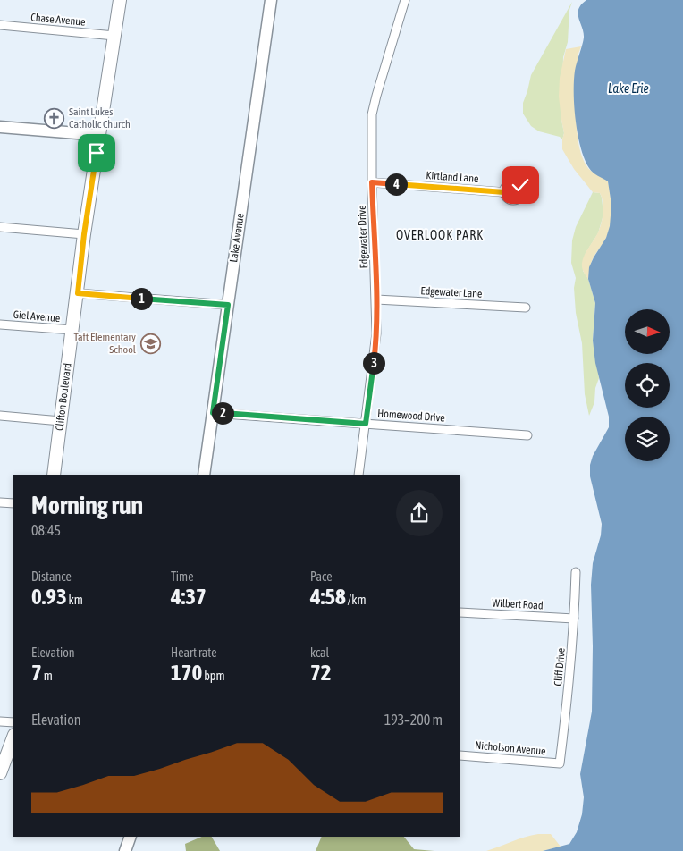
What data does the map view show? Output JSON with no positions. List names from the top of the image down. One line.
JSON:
{"streets":{"main road":["Clifton Boulevard"],"street":["Chase Avenue","Kirtland Lane","Edgewater Drive","Lake Avenue","Edgewater Lane","Giel Avenue","Homewood Drive","Wilbert Road","Cliff Drive","Nicholson Avenue"]},"crossings":[["Chase Avenue","Clifton Boulevard"],["Kirtland Lane","Edgewater Drive"],["Edgewater Drive","Edgewater Lane"],["Edgewater Drive","Homewood Drive"],["Lake Avenue","Homewood Drive"],["Giel Avenue","Clifton Boulevard"],["Wilbert Road","Cliff Drive"],["Cliff Drive","Nicholson Avenue"]],"districts":["OVERLOOK PARK"],"water":["Lake Erie"],"places":{"church":["Saint Lukes Catholic Church"],"school or university":["Taft Elementary School"]},"north":"right","page":{"pins":["4","1","3","2"],"heading":["Morning run","08:45"],"stats":[["Distance","0.93 km"],["Time","4:37"],["Pace","4:58 /km"],["Elevation","7 m"],["Heart rate","170 bpm"],["kcal","72"]],"chart":["Elevation","193–200 m"]}}
